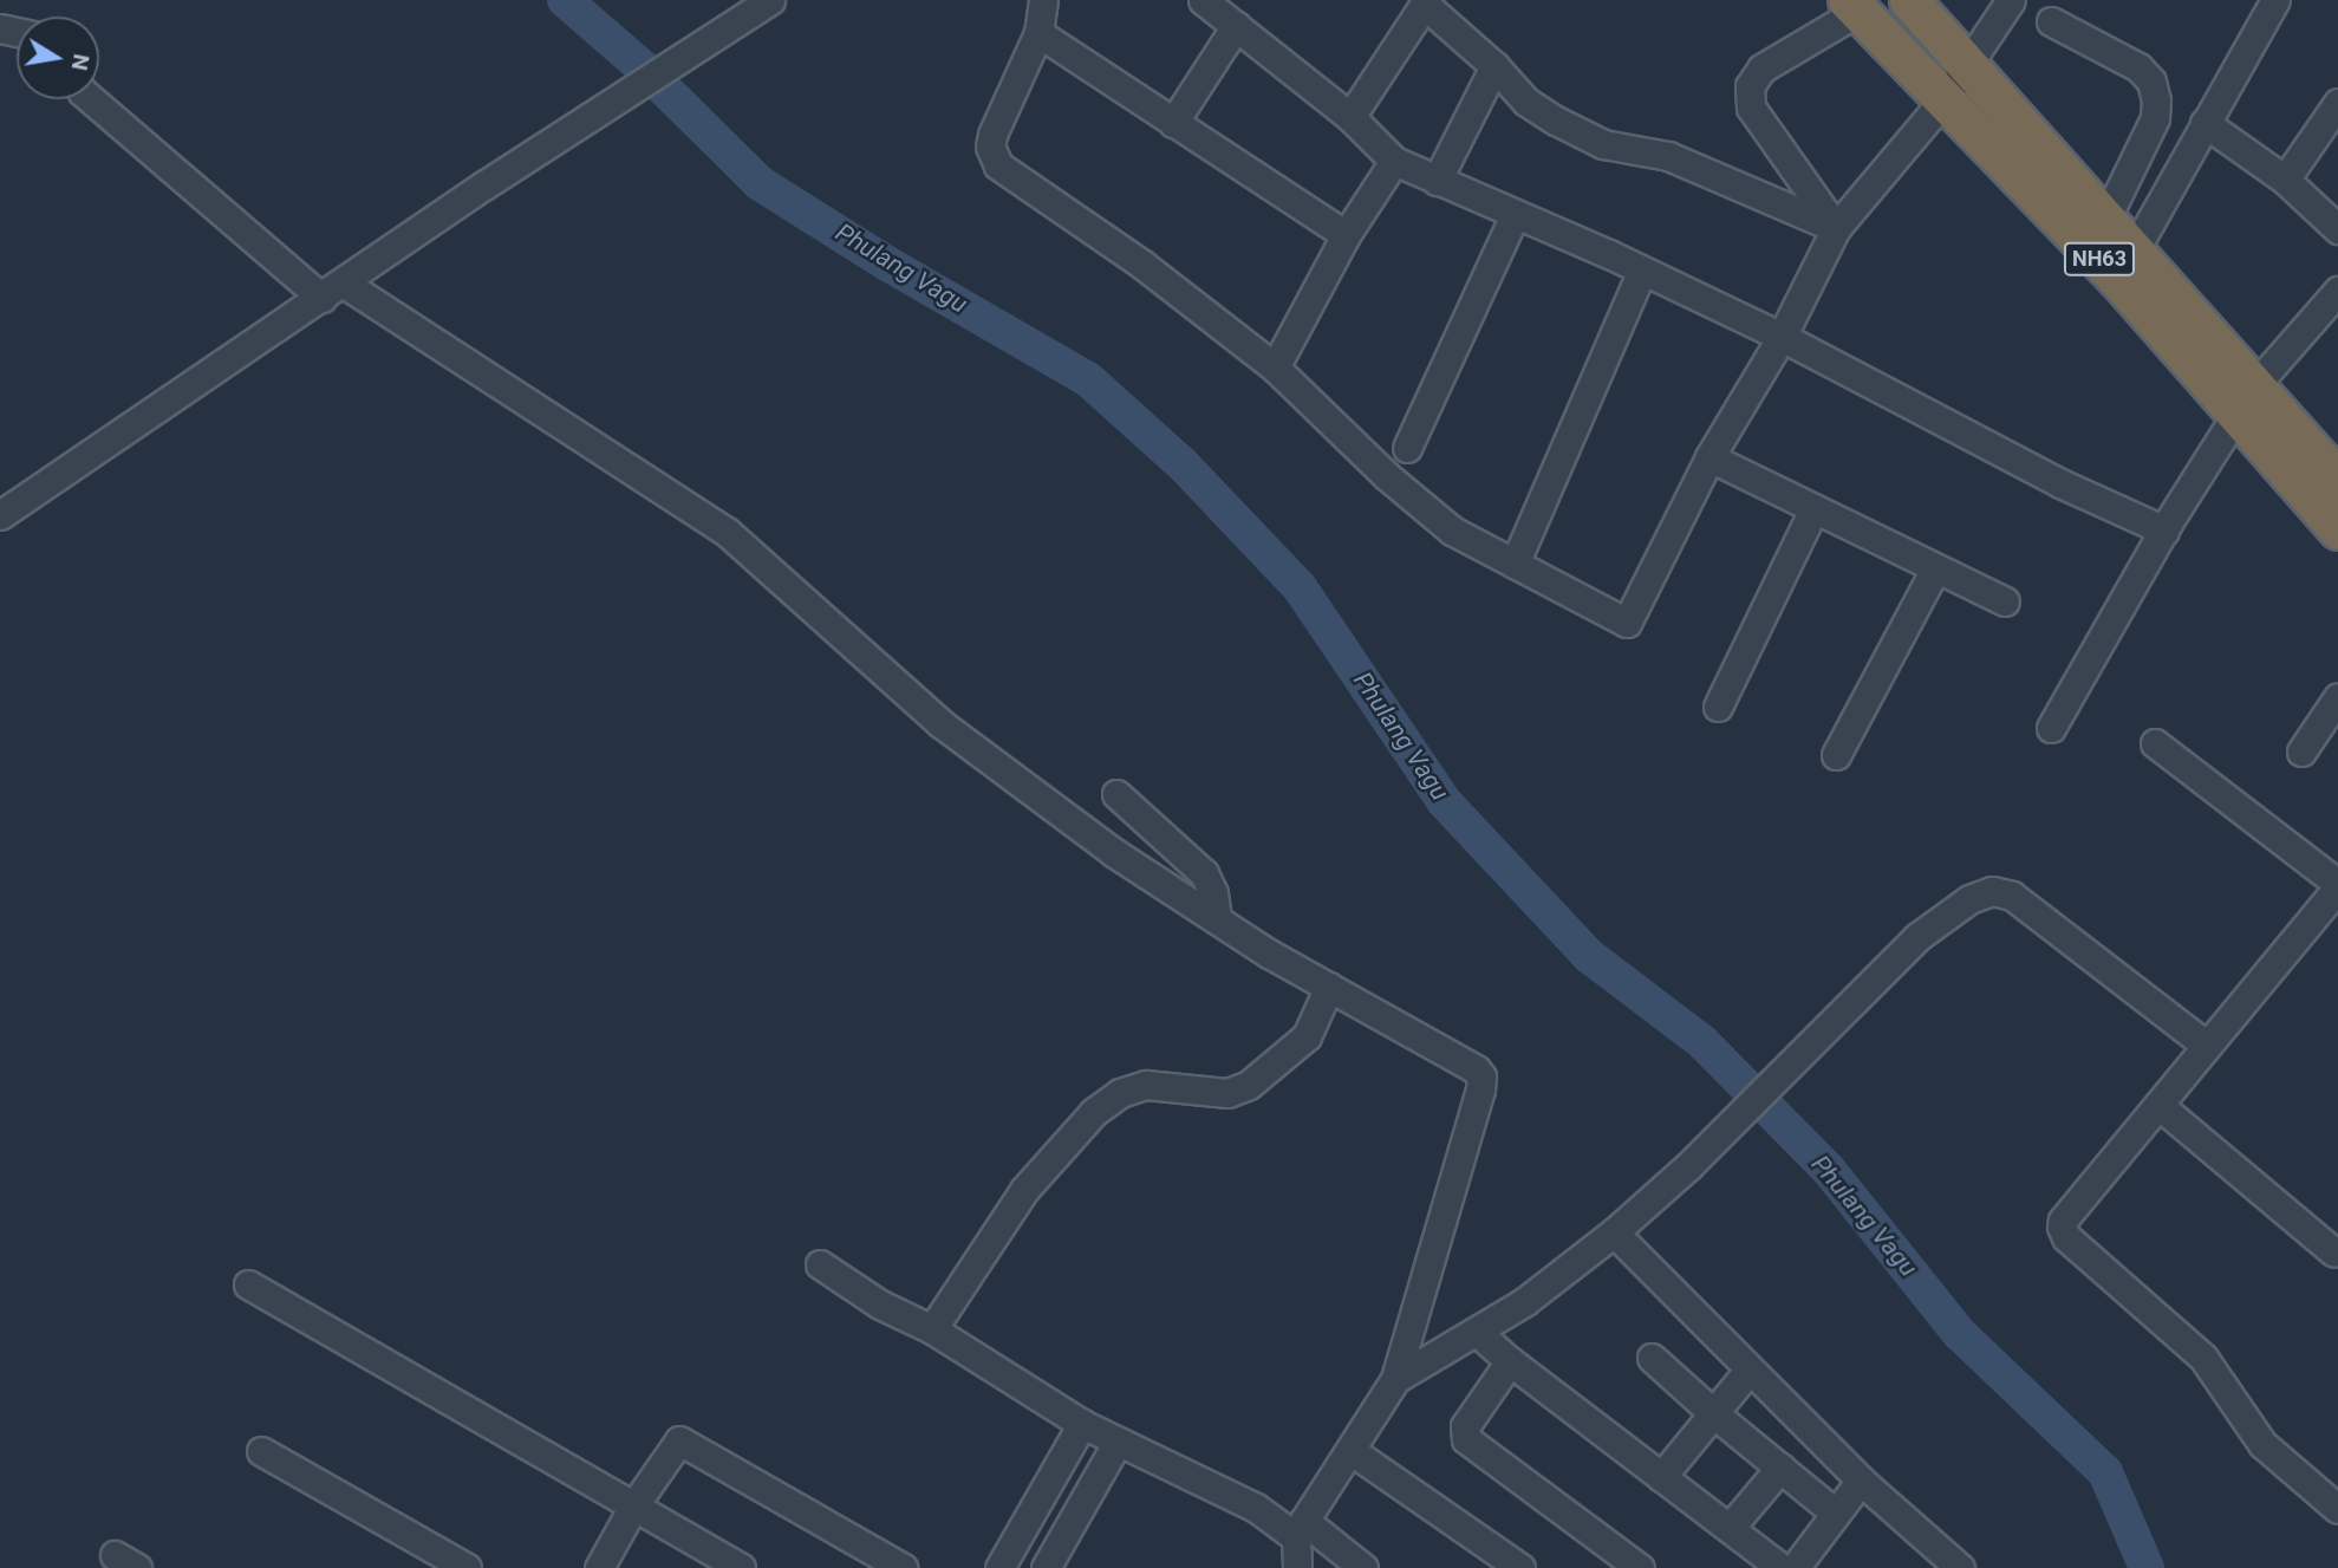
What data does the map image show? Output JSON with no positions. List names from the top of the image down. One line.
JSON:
{"streets":{"highway":["NH63"]},"water":["Phulang Vagu"],"north":"right"}
